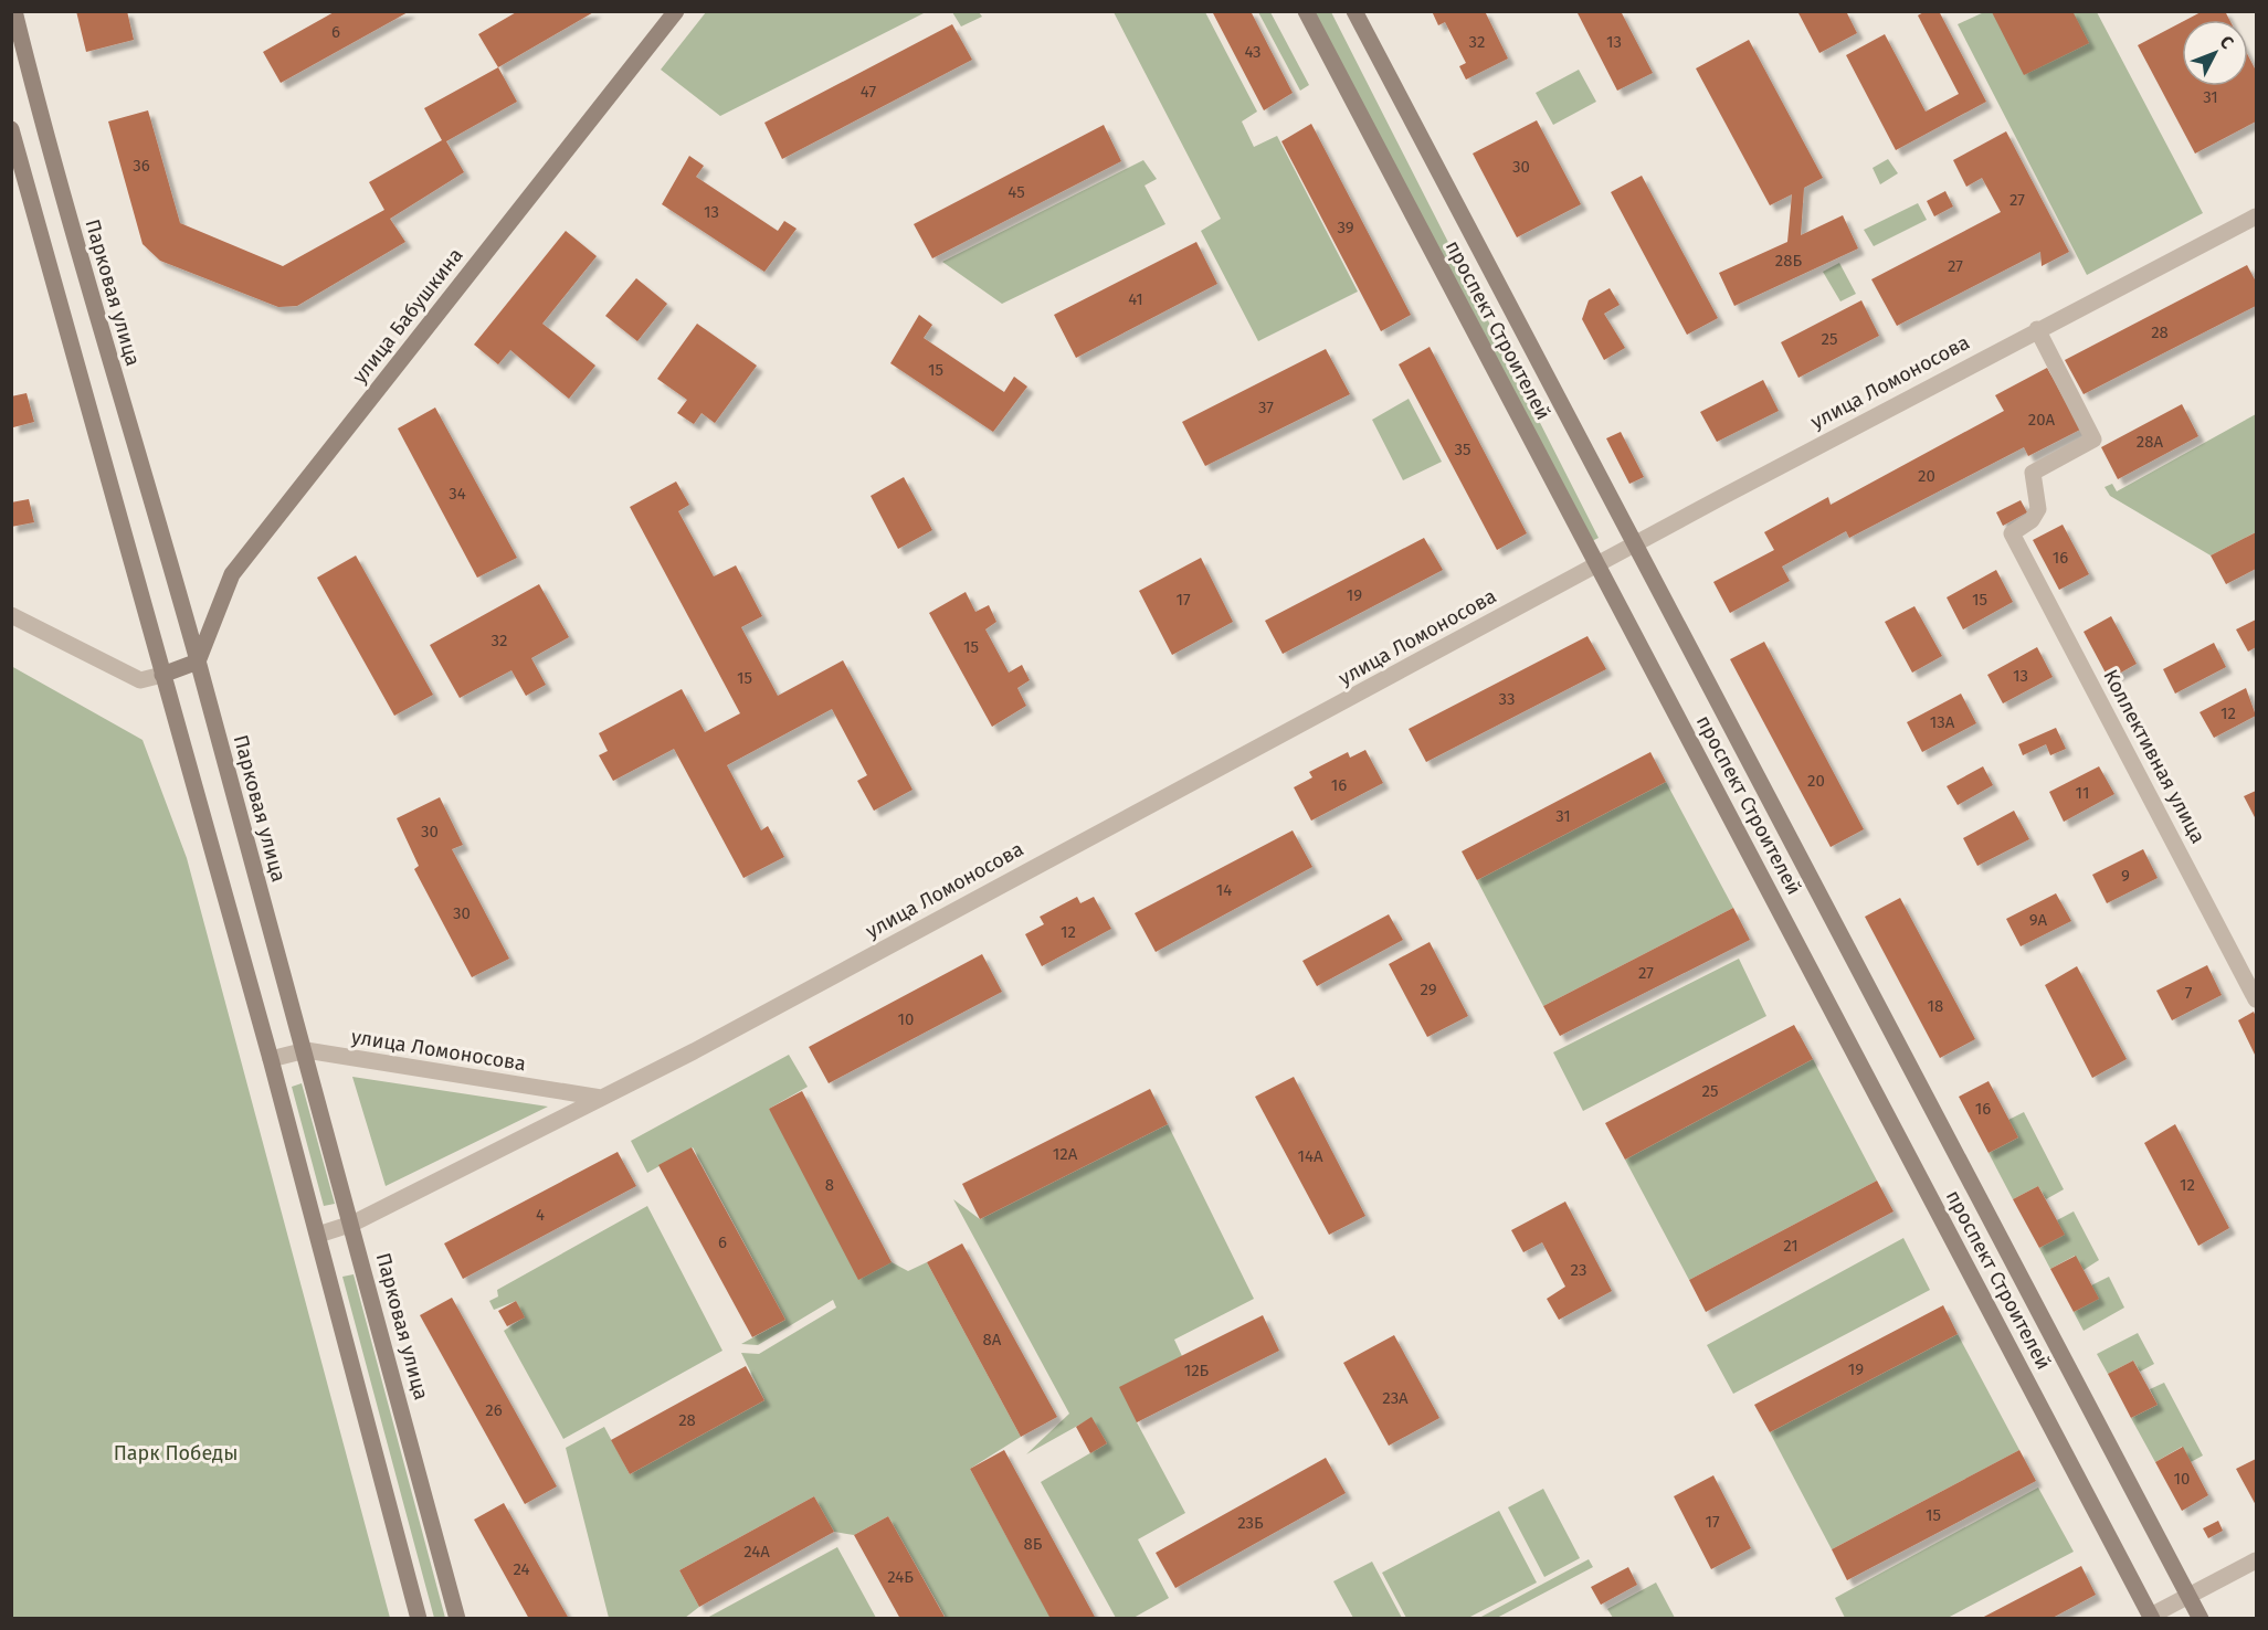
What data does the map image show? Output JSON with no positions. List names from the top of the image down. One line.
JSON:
{"streets":{"main road":["Парковая улица","улица Бабушкина","проспект Строителей"],"street":["улица Ломоносова","Коллективная улица"]},"crossings":[["Парковая улица","улица Бабушкина"],["Парковая улица","улица Ломоносова"],["проспект Строителей","улица Ломоносова"],["улица Ломоносова","Коллективная улица"]],"parks":["Парк Победы"],"house_numbers":["6","32","13","43","47","31","36","30","45","27","13","39","28Б","27","41","28","25","15","37","20А","28А","35","20","34","16","19","17","15","32","15","13","15","33","12","13А","20","16","11","31","30","9","14","30","9А","12","27","29","7","18","10","25","16","12А","14А","8","12","4","6","21","23","8А","19","12Б","23А","26","28","10","15","17","23Б","8Б","24А","24","24Б"],"north":"top right"}
